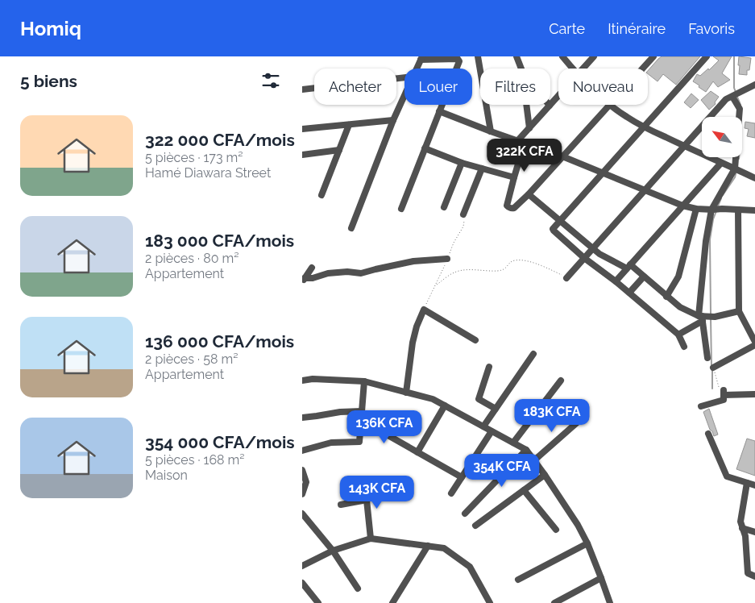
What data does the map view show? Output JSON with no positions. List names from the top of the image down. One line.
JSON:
{"north":"top left","page":{"header":"Homiq","nav":["Carte","Itinéraire","Favoris"],"heading":"5 biens","chip":["Acheter","Louer","Filtres","Nouveau"],"list":[{"name":"322 000 CFA/mois","note":"5 pièces · 173 m² · Hamé Diawara Street"},{"name":"183 000 CFA/mois","note":"2 pièces · 80 m² · Appartement"},{"name":"136 000 CFA/mois","note":"2 pièces · 58 m² · Appartement"},{"name":"354 000 CFA/mois","note":"5 pièces · 168 m² · Maison"}],"price":["322K CFA","183K CFA","136K CFA","354K CFA","143K CFA"]}}
